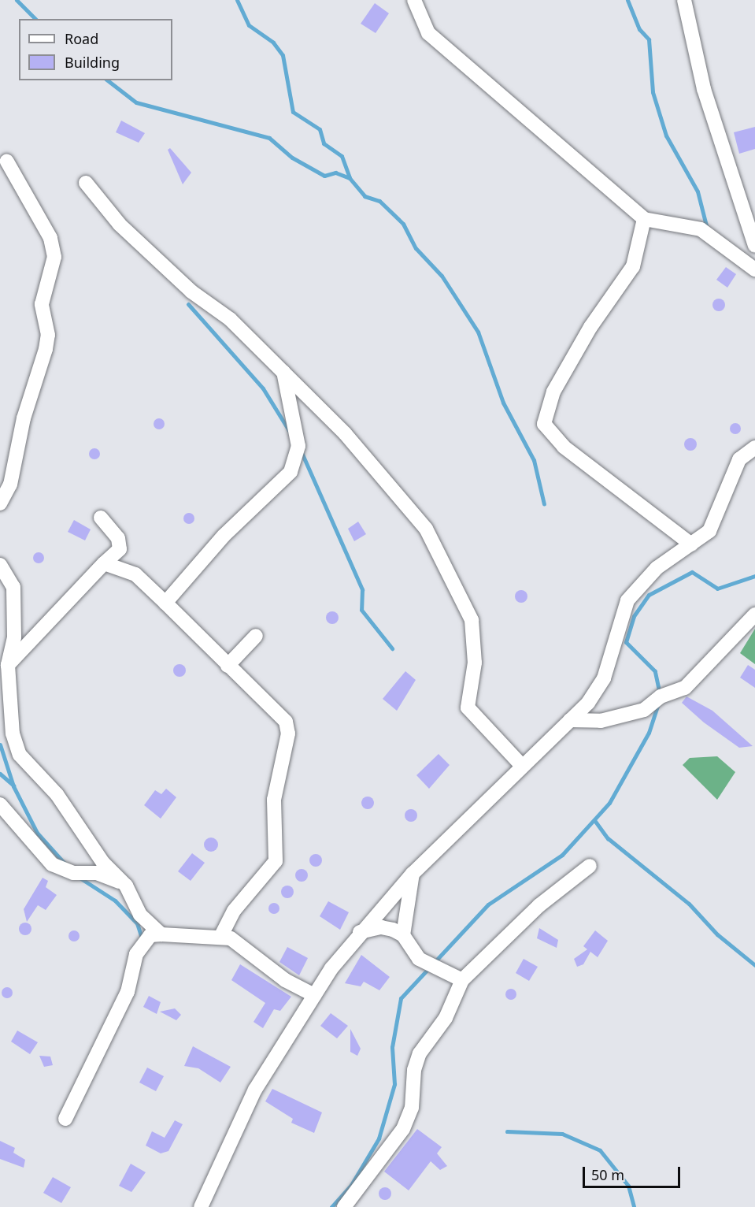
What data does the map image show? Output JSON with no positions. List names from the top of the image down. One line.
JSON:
{"legend":["Road","Building"],"scale_bar":"50 m"}
